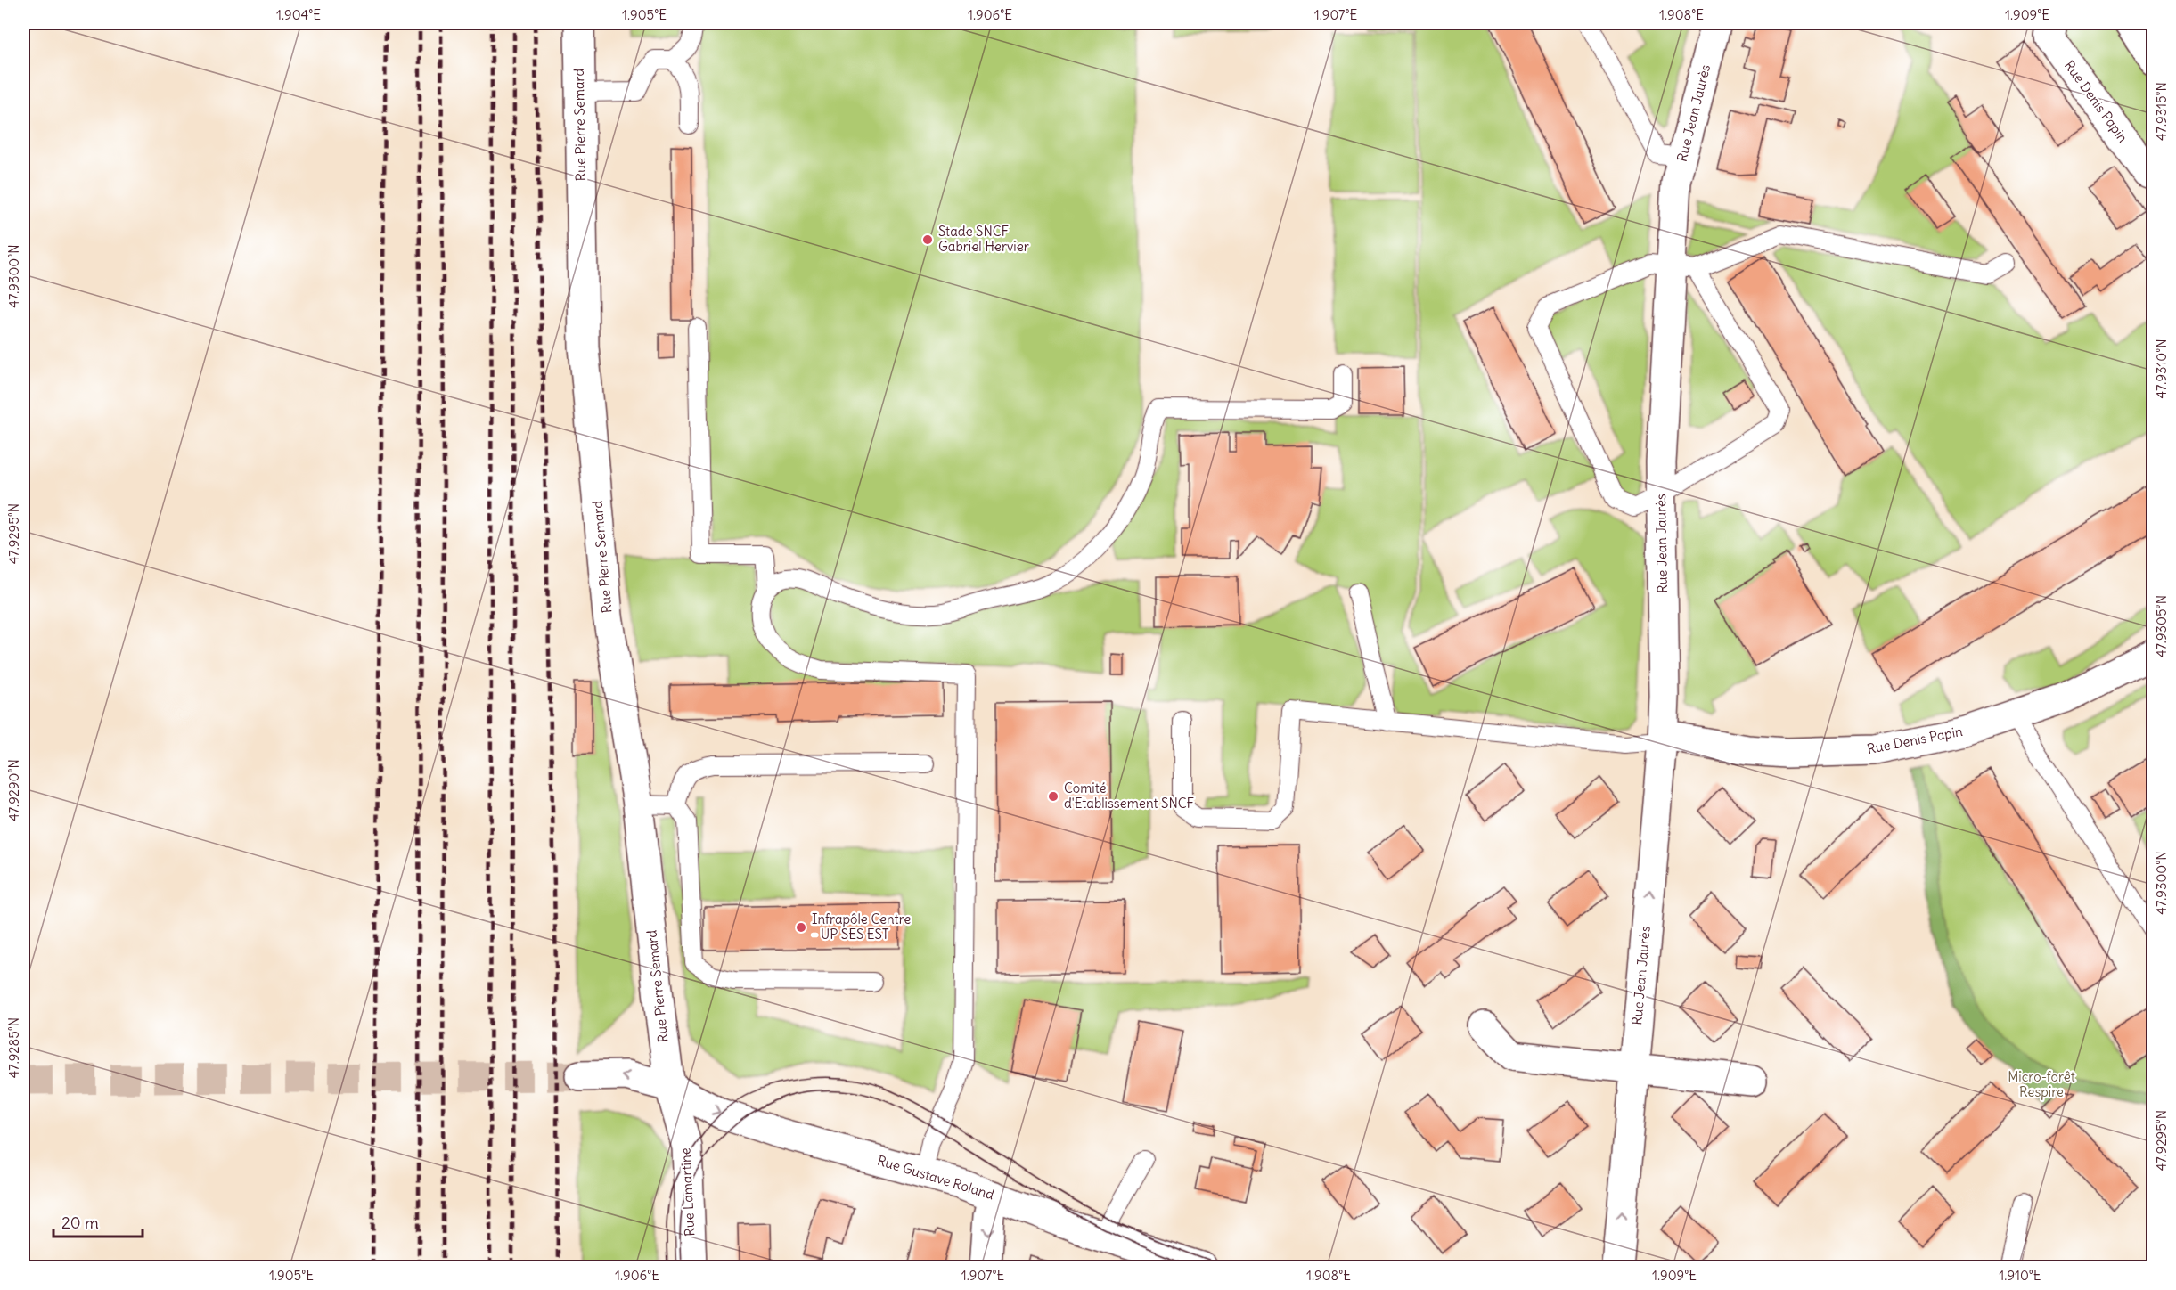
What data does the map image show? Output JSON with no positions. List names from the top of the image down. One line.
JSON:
{"streets":{"street":["Rue Denis Papin","Rue Jean Jaurès","Rue Pierre Semard","Rue Gustave Roland","Rue Lamartine"]},"crossings":[["Rue Denis Papin","Rue Jean Jaurès"],["Rue Pierre Semard","Rue Gustave Roland"],["Rue Pierre Semard","Rue Lamartine"],["Rue Gustave Roland","Rue Lamartine"]],"one_way":["Rue Jean Jaurès"],"parks":["Micro-forêt Respire"],"places":["Stade SNCF Gabriel Hervier","Comité d'Etablissement SNCF","Infrapôle Centre - UP SES EST"],"scale_bar":"20 m","coordinates":["1.904°E","1.905°E","1.906°E","1.907°E","1.908°E","1.909°E","47.9315°N","47.9300°N","47.9310°N","47.9295°N","47.9305°N","47.9290°N","47.9285°N","1.910°E"]}
